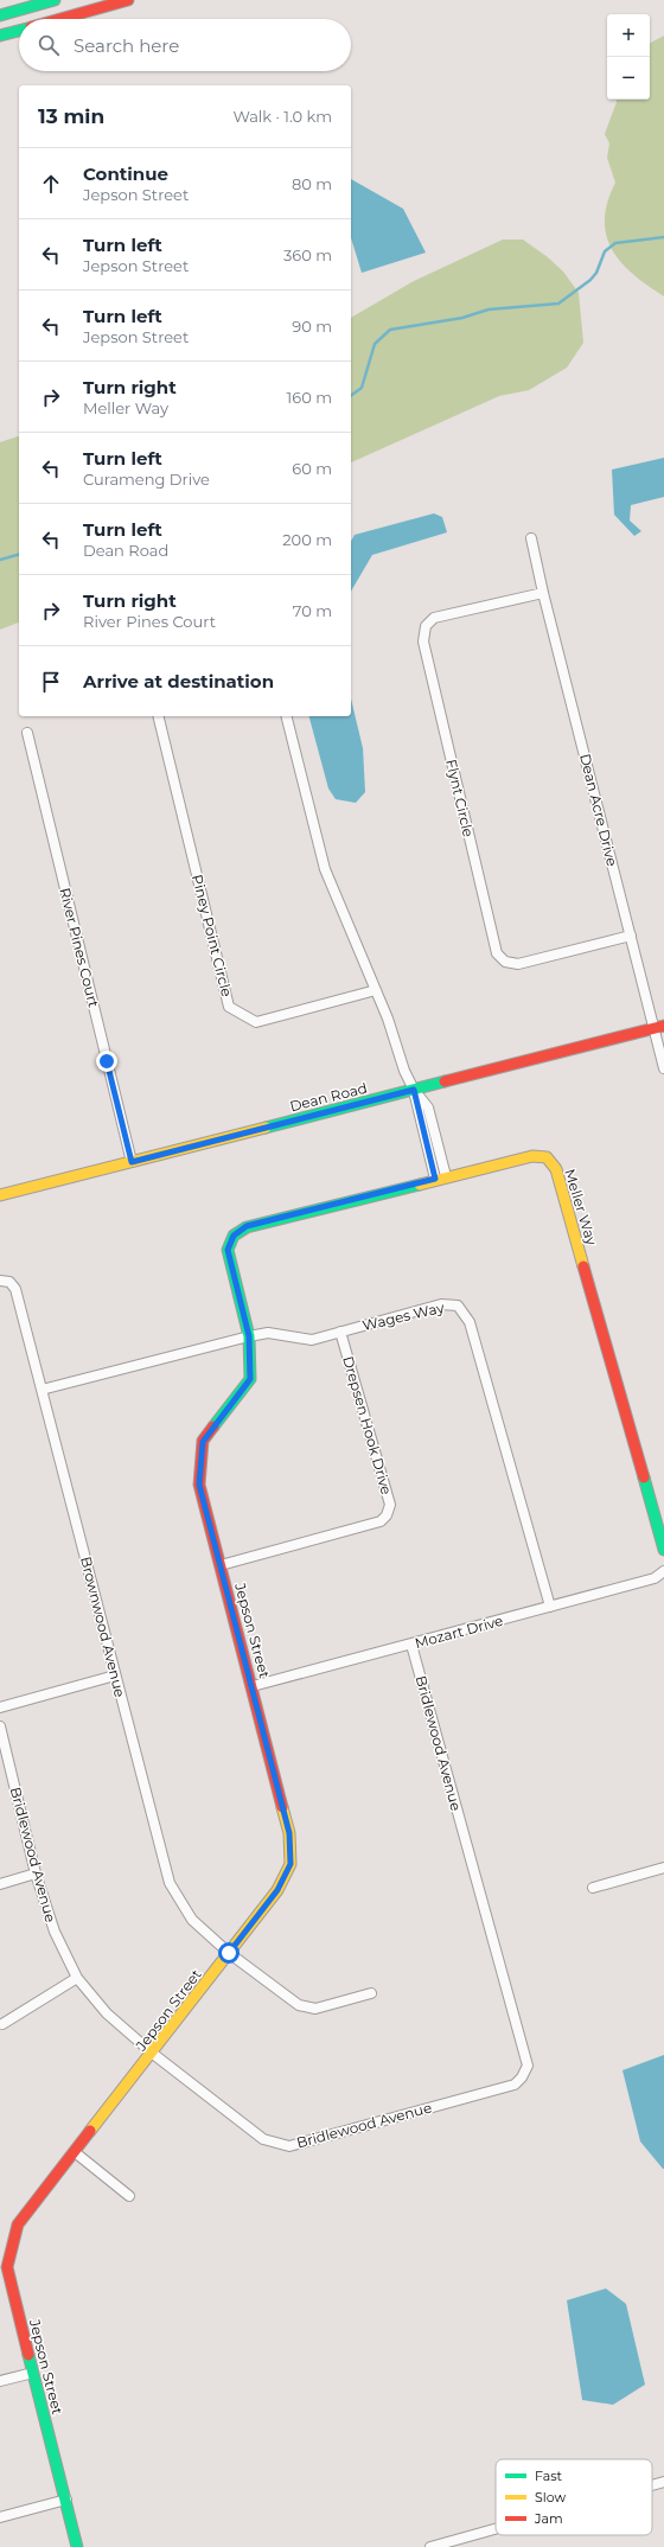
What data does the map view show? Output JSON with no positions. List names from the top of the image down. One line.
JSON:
{"streets":{"street":["Flynt Circle","Dean Acre Drive","Piney Point Circle","River Pines Court","Dean Road","Meller Way","Wages Way","Drepsen Hook Drive","Brownwood Avenue","Jepson Street","Mozart Drive","Bridlewood Avenue"]},"crossings":[["Flynt Circle","Dean Acre Drive"],["Dean Acre Drive","Dean Road"],["River Pines Court","Dean Road"],["Meller Way","Jepson Street"],["Wages Way","Drepsen Hook Drive"],["Wages Way","Brownwood Avenue"],["Wages Way","Jepson Street"],["Wages Way","Mozart Drive"],["Drepsen Hook Drive","Jepson Street"],["Brownwood Avenue","Jepson Street"],["Jepson Street","Mozart Drive"],["Jepson Street","Bridlewood Avenue"],["Mozart Drive","Bridlewood Avenue"]],"legend":["Fast","Slow","Jam"],"page":{"map_buttons":["+","−"],"search":"Search here","heading":["13 min","Walk · 1.0 km"],"list":[["Continue","Jepson Street","80 m"],["Turn left","Jepson Street","360 m"],["Turn left","Jepson Street","90 m"],["Turn right","Meller Way","160 m"],["Turn left","Curameng Drive","60 m"],["Turn left","Dean Road","200 m"],["Turn right","River Pines Court","70 m"],"Arrive at destination"]}}
